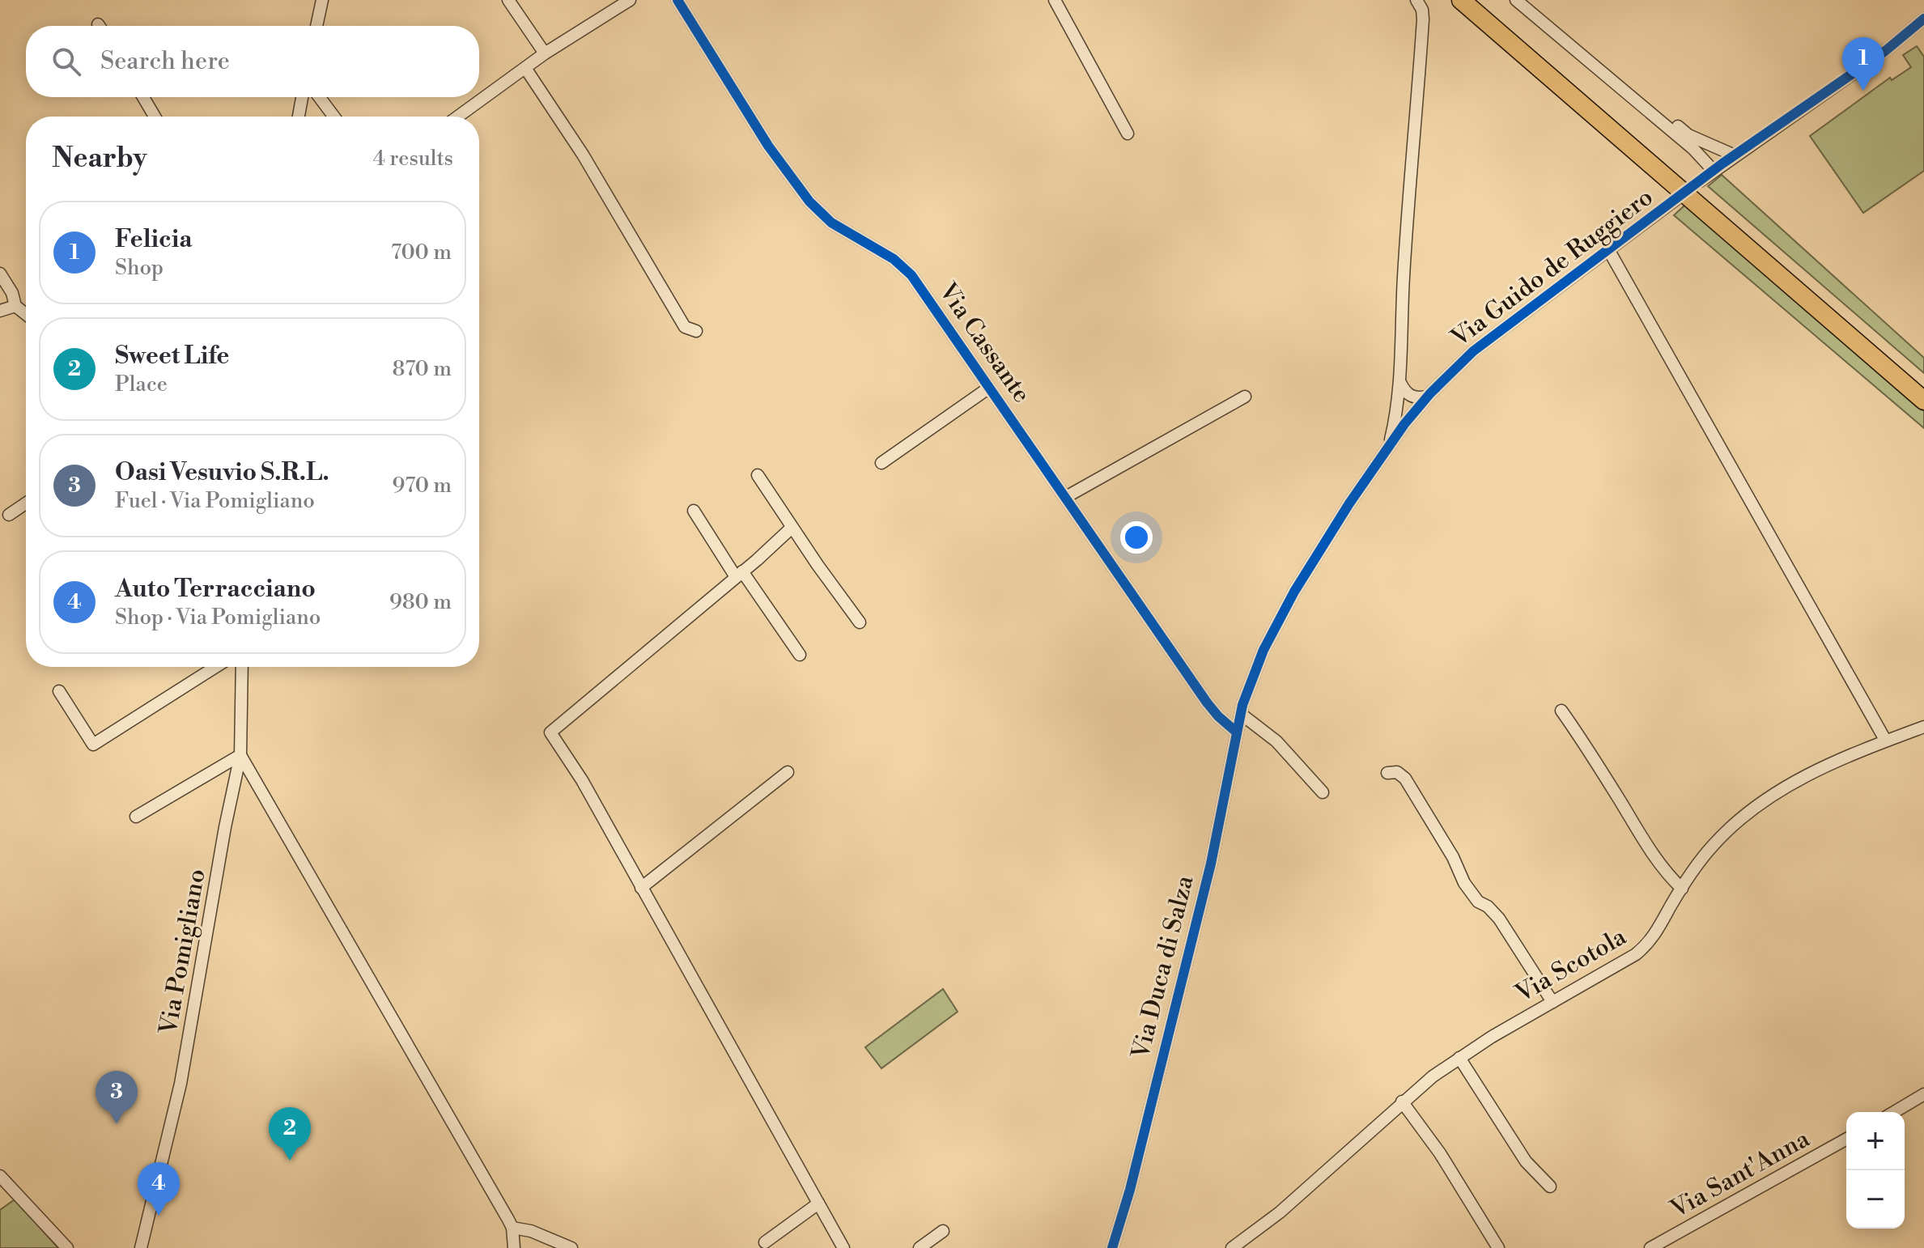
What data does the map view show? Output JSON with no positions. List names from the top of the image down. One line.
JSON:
{"streets":{"street":["Via Guido de Ruggiero","Via Cassante","Via Pomigliano","Via Scotola","Via Duca di Salza","Via Sant'Anna"]},"crossings":[["Via Guido de Ruggiero","Via Duca di Salza"],["Via Cassante","Via Duca di Salza"]],"page":{"search":"Search here","pins":["1","3","2","4"],"heading":["Nearby","4 results"],"list":[{"mark":"1","name":"Felicia","note":"Shop","value":"700 m"},{"mark":"2","name":"Sweet Life","note":"Place","value":"870 m"},{"mark":"3","name":"Oasi Vesuvio S.R.L.","note":"Fuel · Via Pomigliano","value":"970 m"},{"mark":"4","name":"Auto Terracciano","note":"Shop · Via Pomigliano","value":"980 m"}],"map_buttons":["+","−"]}}
